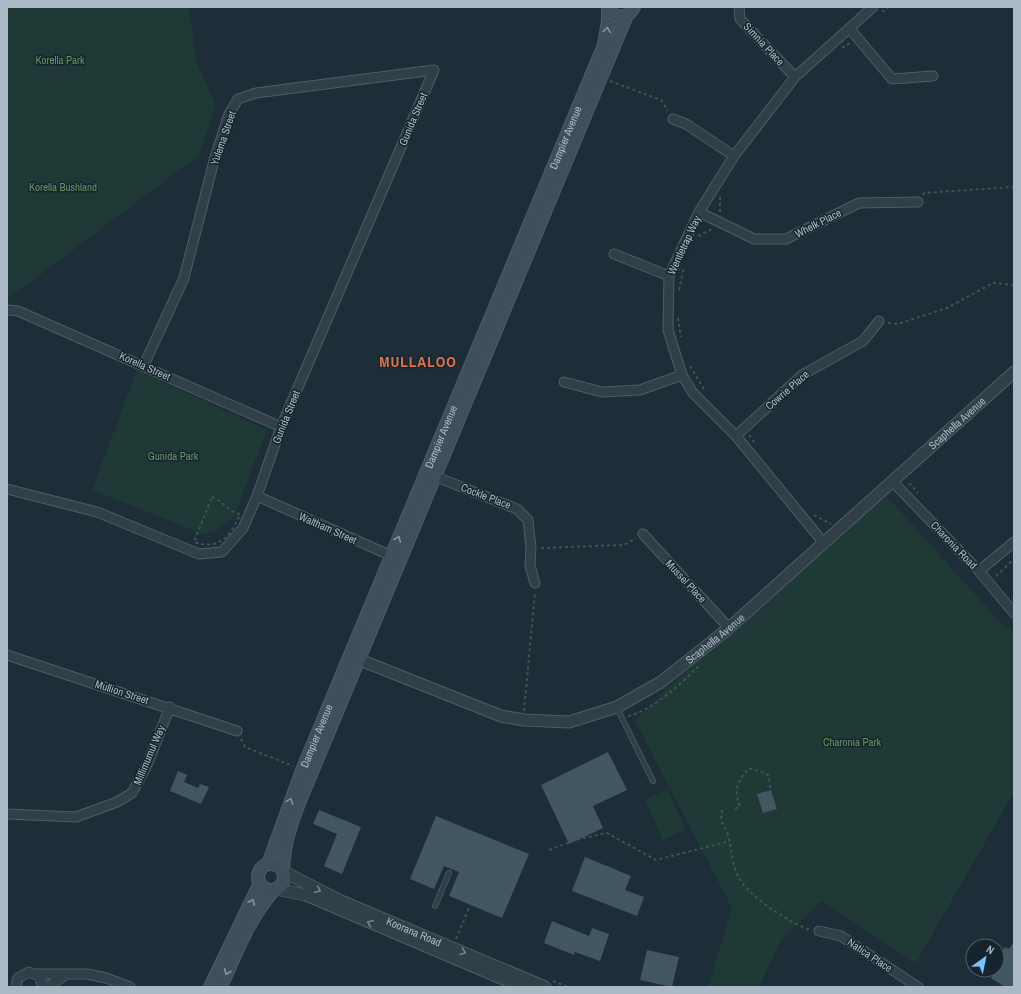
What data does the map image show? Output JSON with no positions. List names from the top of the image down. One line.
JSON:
{"streets":{"main road":["Dampier Avenue"],"street":["Simnia Place","Gunida Street","Yulema Street","Whelk Place","Wentletrap Way","Korella Street","Cowrie Place","Scaphella Avenue","Cockle Place","Waltham Street","Charonia Road","Mussel Place","Mullion Street","Millimumul Way","Koorana Road","Natica Place"]},"crossings":[["Simnia Place","Wentletrap Way"],["Gunida Street","Yulema Street"],["Gunida Street","Korella Street"],["Gunida Street","Waltham Street"],["Yulema Street","Korella Street"],["Dampier Avenue","Scaphella Avenue"],["Dampier Avenue","Cockle Place"],["Dampier Avenue","Waltham Street"],["Dampier Avenue","Koorana Road"],["Whelk Place","Wentletrap Way"],["Wentletrap Way","Cowrie Place"],["Wentletrap Way","Scaphella Avenue"],["Scaphella Avenue","Charonia Road"],["Scaphella Avenue","Mussel Place"],["Mullion Street","Millimumul Way"]],"districts":["MULLALOO"],"parks":["Korella Park","Korella Bushland","Gunida Park","Charonia Park"],"north":"top right"}
